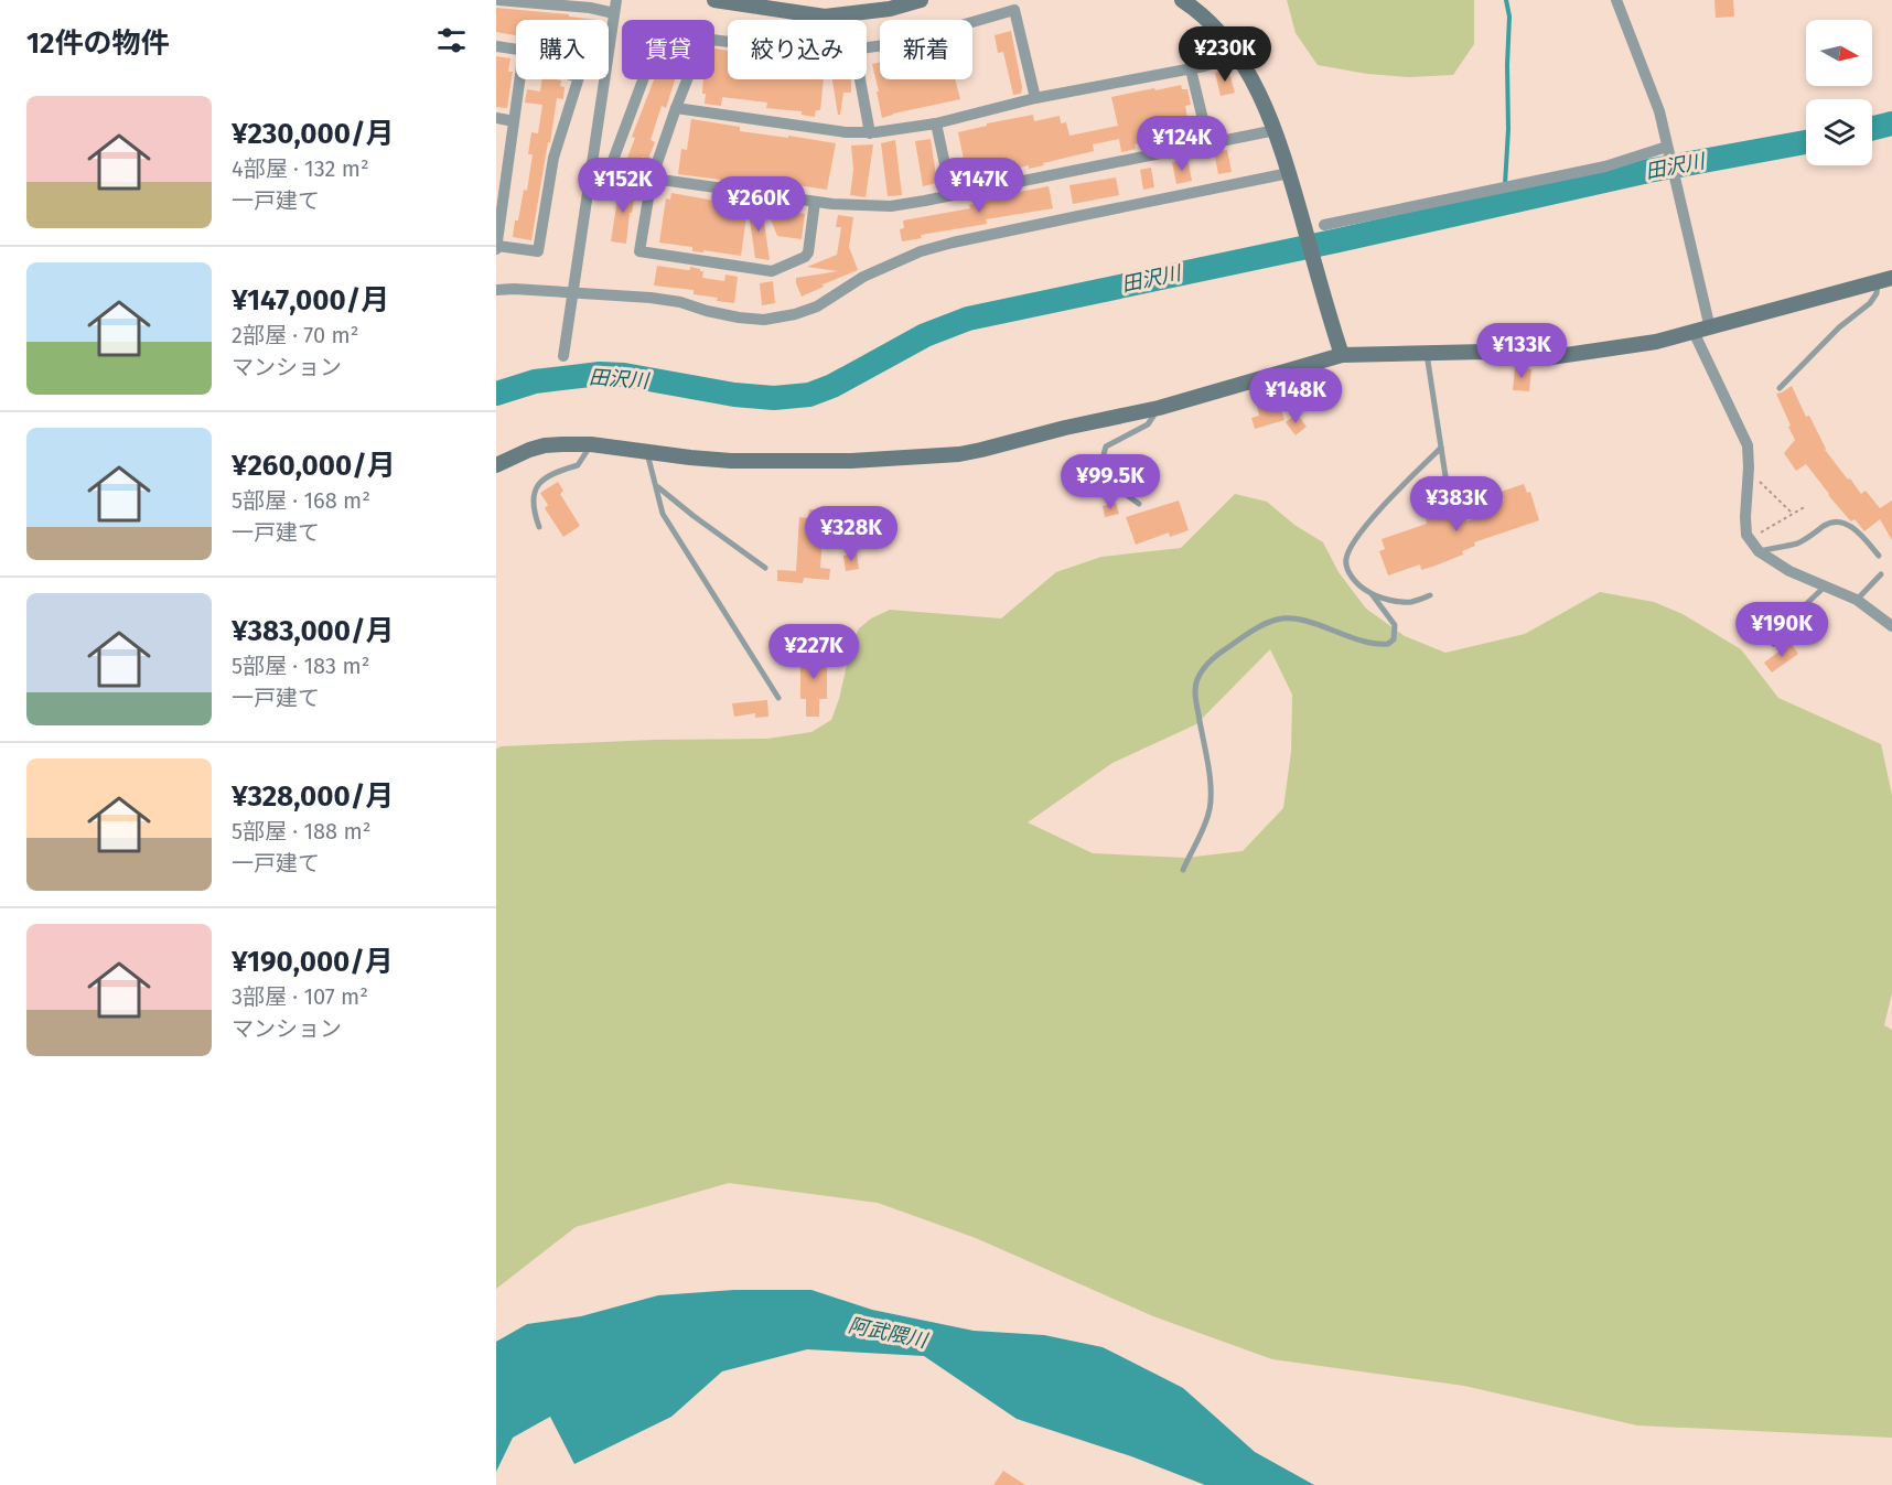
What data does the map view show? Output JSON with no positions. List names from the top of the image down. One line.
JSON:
{"water":["田沢川","阿武隈川"],"north":"right","page":{"heading":"12件の物件","chip":["購入","賃貸","絞り込み","新着"],"price":["¥230K","¥124K","¥152K","¥147K","¥260K","¥133K","¥148K","¥99.5K","¥383K","¥328K","¥190K","¥227K"],"list":[{"name":"¥230,000/月","note":"4部屋 · 132 m² · 一戸建て"},{"name":"¥147,000/月","note":"2部屋 · 70 m² · マンション"},{"name":"¥260,000/月","note":"5部屋 · 168 m² · 一戸建て"},{"name":"¥383,000/月","note":"5部屋 · 183 m² · 一戸建て"},{"name":"¥328,000/月","note":"5部屋 · 188 m² · 一戸建て"},{"name":"¥190,000/月","note":"3部屋 · 107 m² · マンション"}]}}
